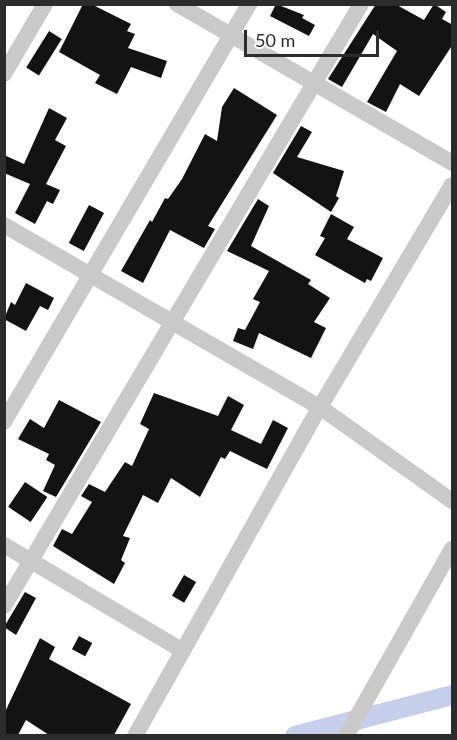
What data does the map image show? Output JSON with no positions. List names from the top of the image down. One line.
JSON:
{"scale_bar":"50 m"}
